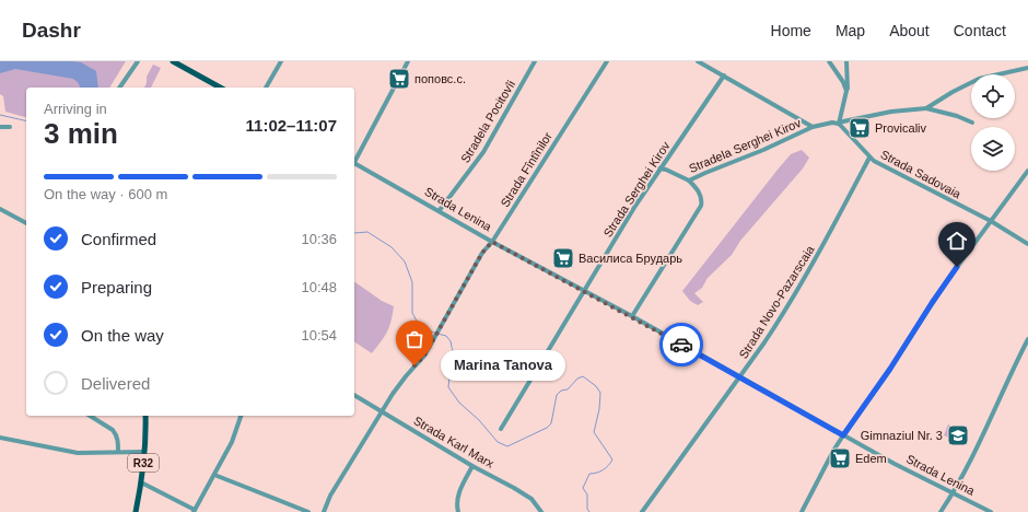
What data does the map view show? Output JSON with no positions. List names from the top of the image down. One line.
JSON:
{"streets":{"main road":["R32"],"street":["Stradela Pocitovîi","Stradela Serghei Kirov","Strada Fîntînilor","Strada Sadovaia","Strada Serghei Kirov","Strada Lenina","Strada Novo-Pazarscaia","Strada Karl Marx"]},"crossings":[["Stradela Pocitovîi","Strada Lenina"],["Stradela Serghei Kirov","Strada Serghei Kirov"],["Strada Fîntînilor","Strada Lenina"],["Strada Fîntînilor","Strada Karl Marx"],["Strada Sadovaia","Strada Novo-Pazarscaia"],["Strada Serghei Kirov","Strada Lenina"],["Strada Lenina","Strada Novo-Pazarscaia"]],"places":{"supermarket":["поповс.с.","Provicaliv","Василиса Брударь","Edem"],"other":["Marina Tanova"],"school or university":["Gimnaziul Nr. 3"]},"page":{"header":"Dashr","nav":["Home","Map","About","Contact"],"heading":["3 min","Arriving in","11:02–11:07"],"bar":"On the way · 600 m","list":[["Confirmed","10:36"],["Preparing","10:48"],["On the way","10:54"],"Delivered"],"bubble":"Marina Tanova"}}
